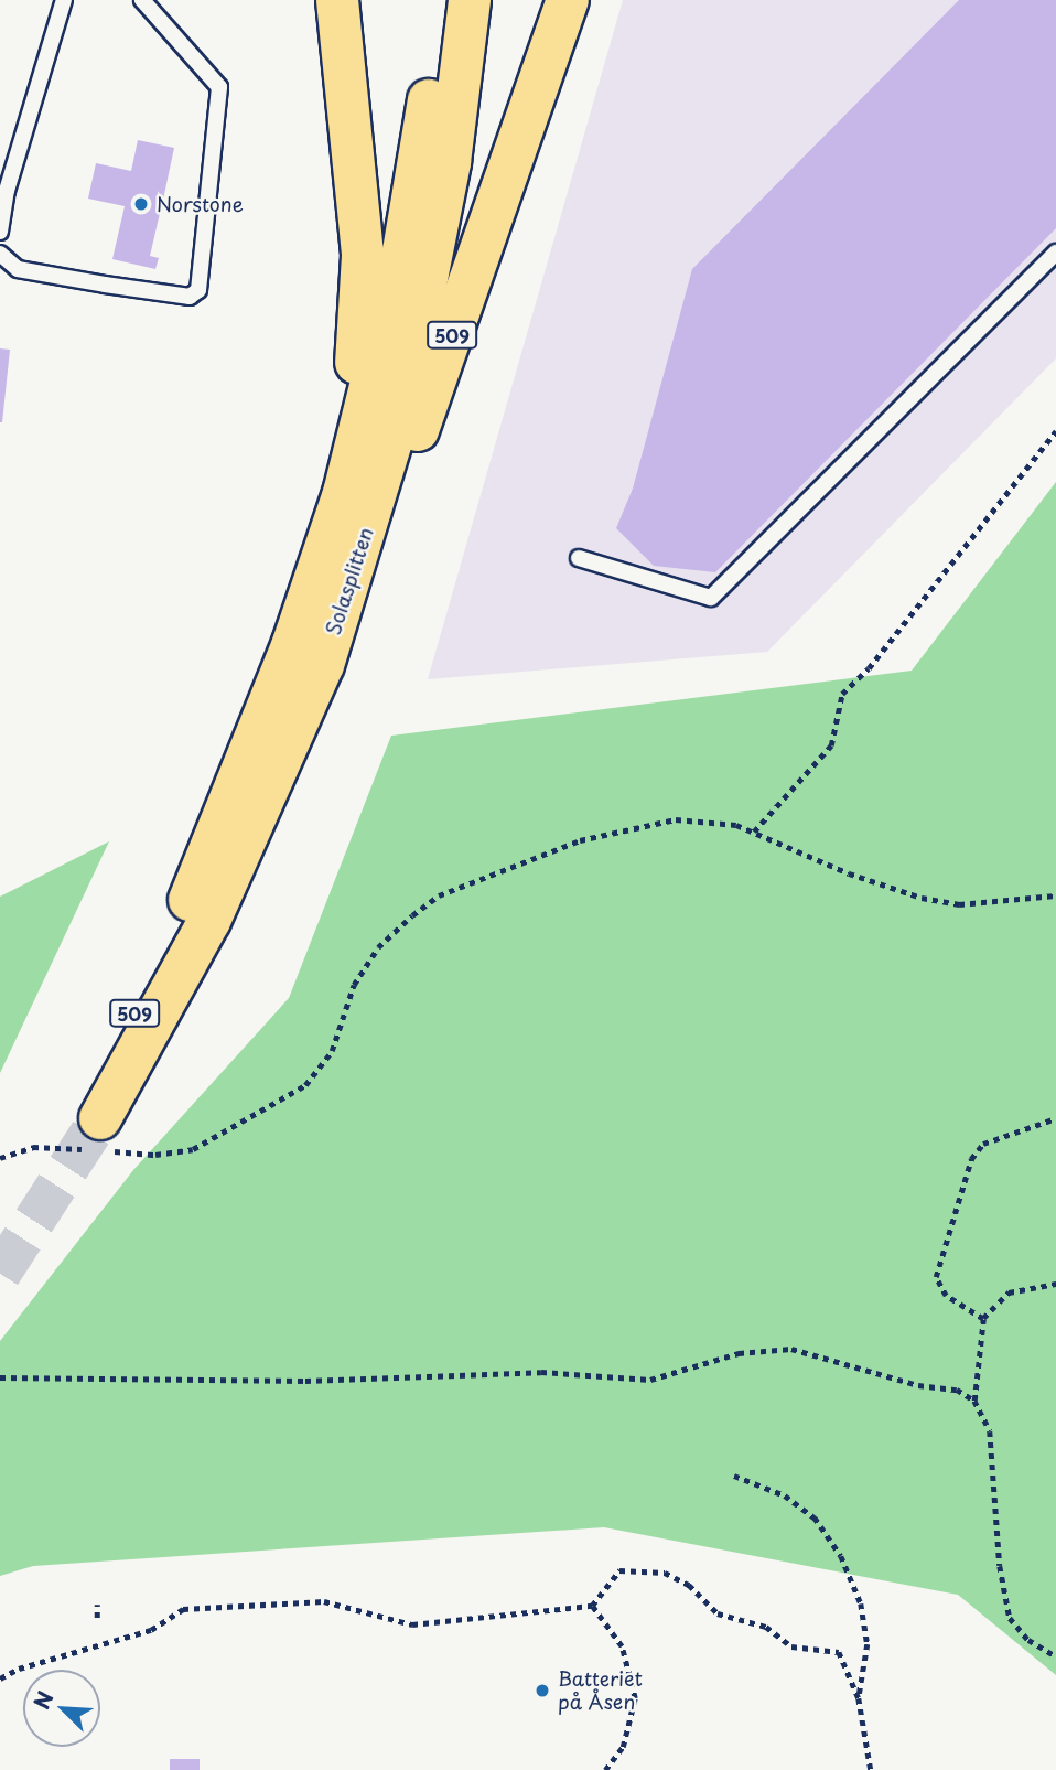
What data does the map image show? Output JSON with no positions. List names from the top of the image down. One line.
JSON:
{"streets":{"highway":["509","Solasplitten"]},"crossings":[["509","Solasplitten"]],"places":["Norstone","Batteriet på Åsen"],"north":"top left"}
